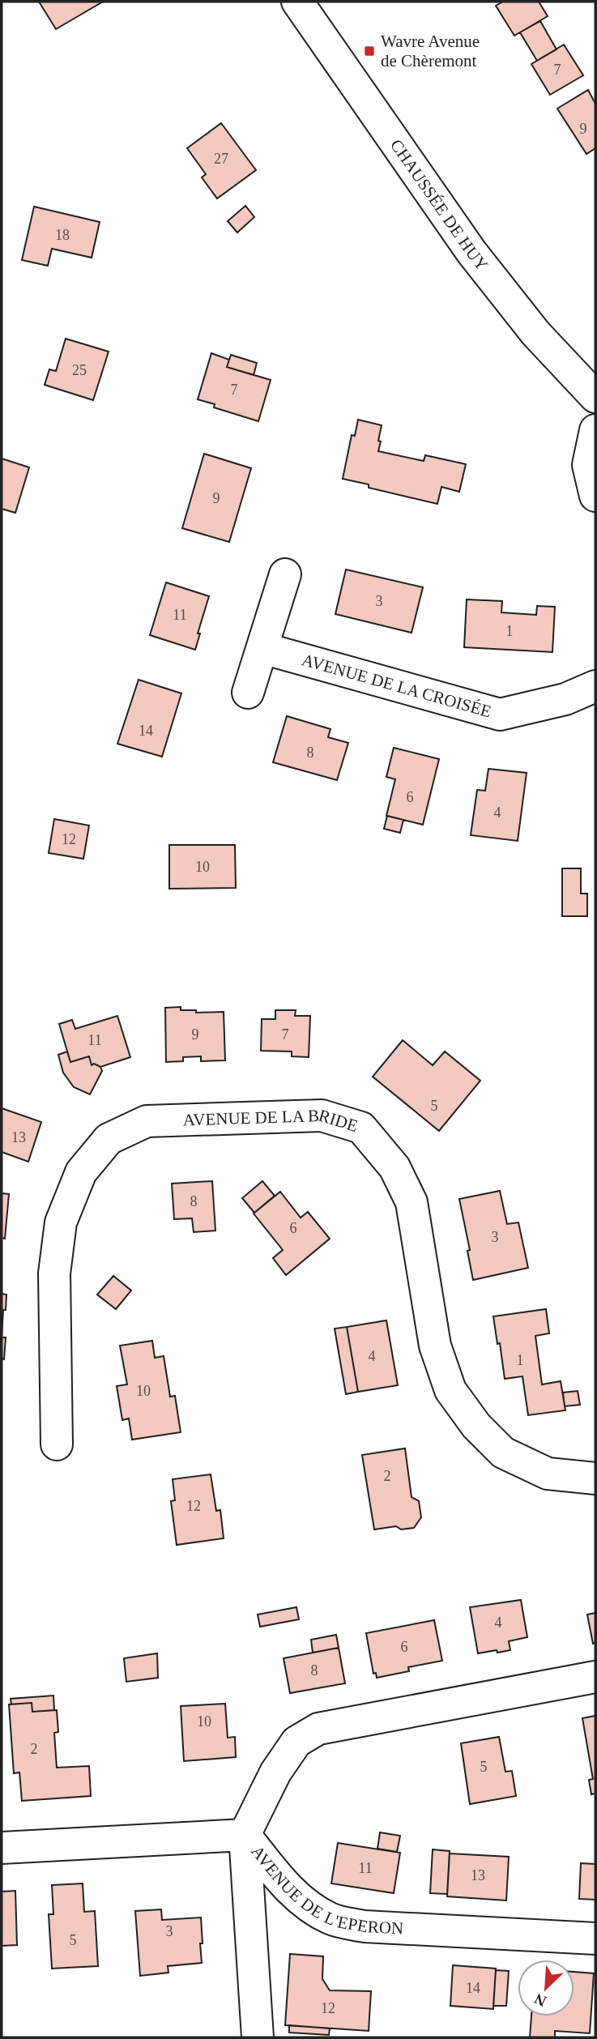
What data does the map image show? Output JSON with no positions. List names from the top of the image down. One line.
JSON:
{"streets":{"street":["CHAUSSÉE DE HUY","AVENUE DE LA CROISÉE","AVENUE DE LA BRIDE","AVENUE DE L'EPERON"]},"places":{"transit":["Wavre Avenue de Chèremont"]},"house_numbers":["7","9","27","18","25","7","9","3","11","1","14","8","6","4","12","10","9","7","11","5","13","8","6","3","4","1","10","2","12","4","6","8","10","2","5","11","13","3","5","14","12"],"north":"bottom left"}
